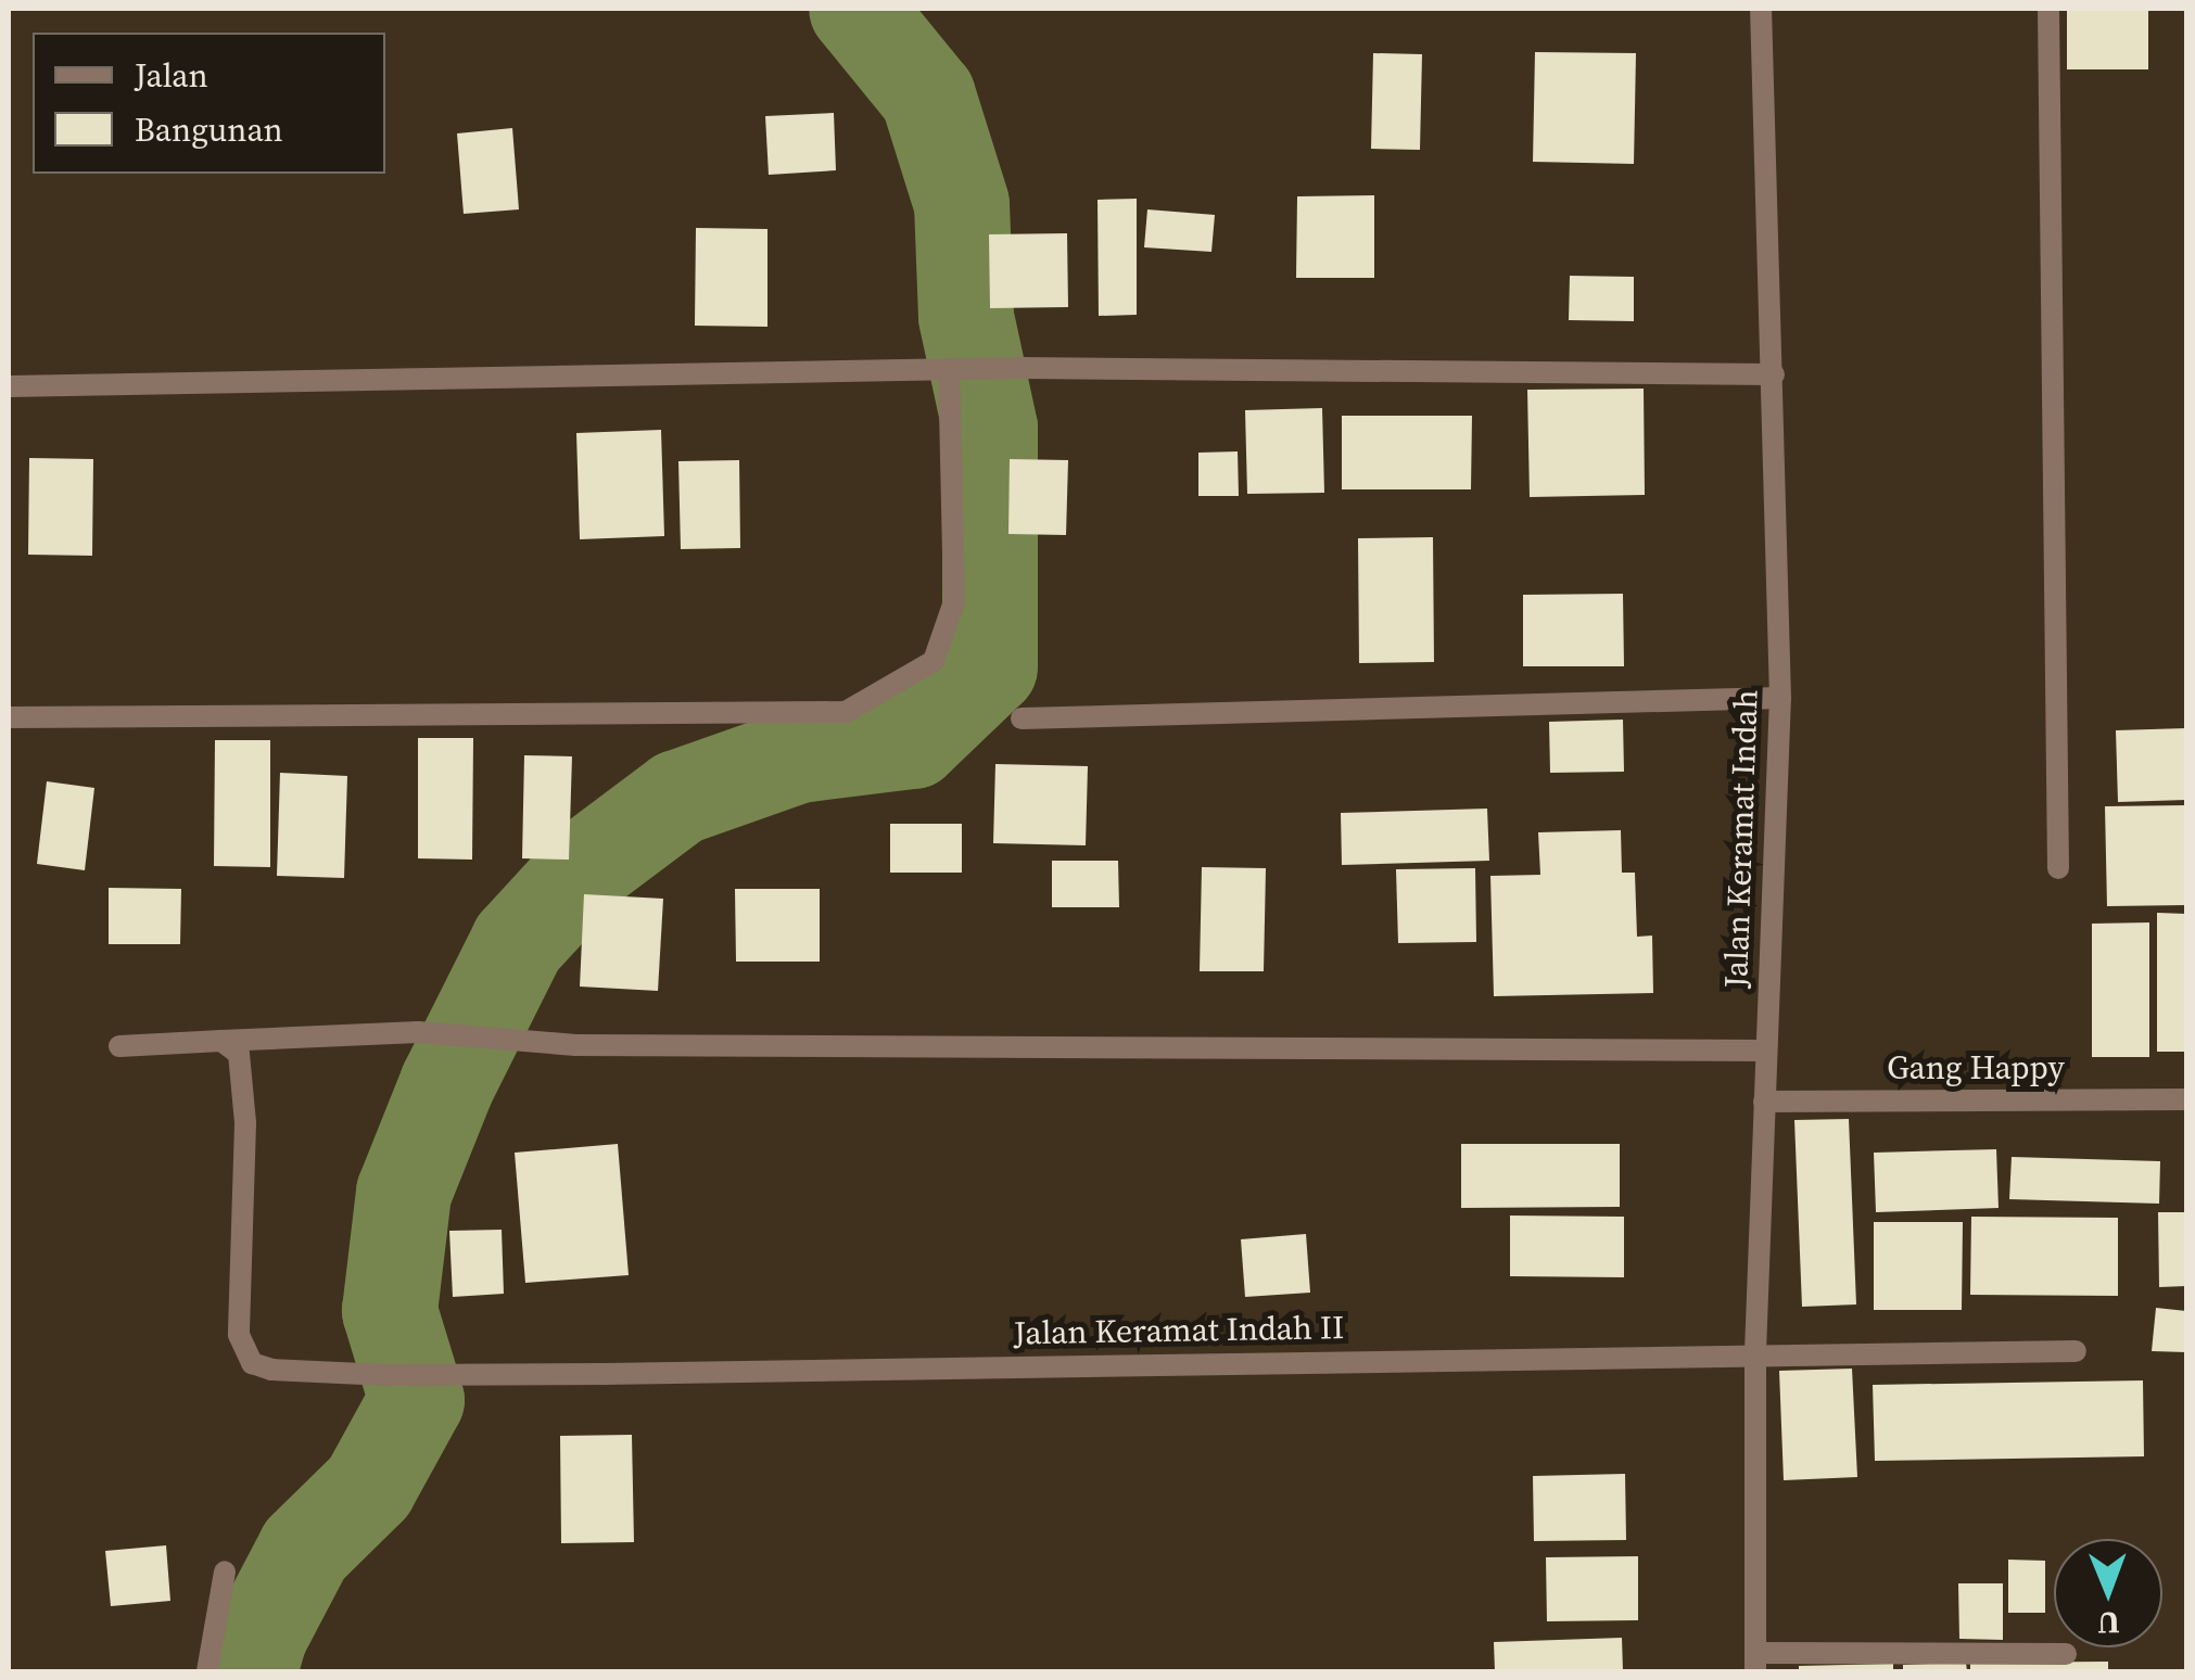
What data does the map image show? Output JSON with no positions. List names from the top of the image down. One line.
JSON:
{"streets":{"street":["Jalan Keramat Indah","Gang Happy","Jalan Keramat Indah II"]},"crossings":[["Jalan Keramat Indah","Gang Happy"],["Jalan Keramat Indah","Jalan Keramat Indah II"]],"legend":["Jalan","Bangunan"],"north":"bottom"}
